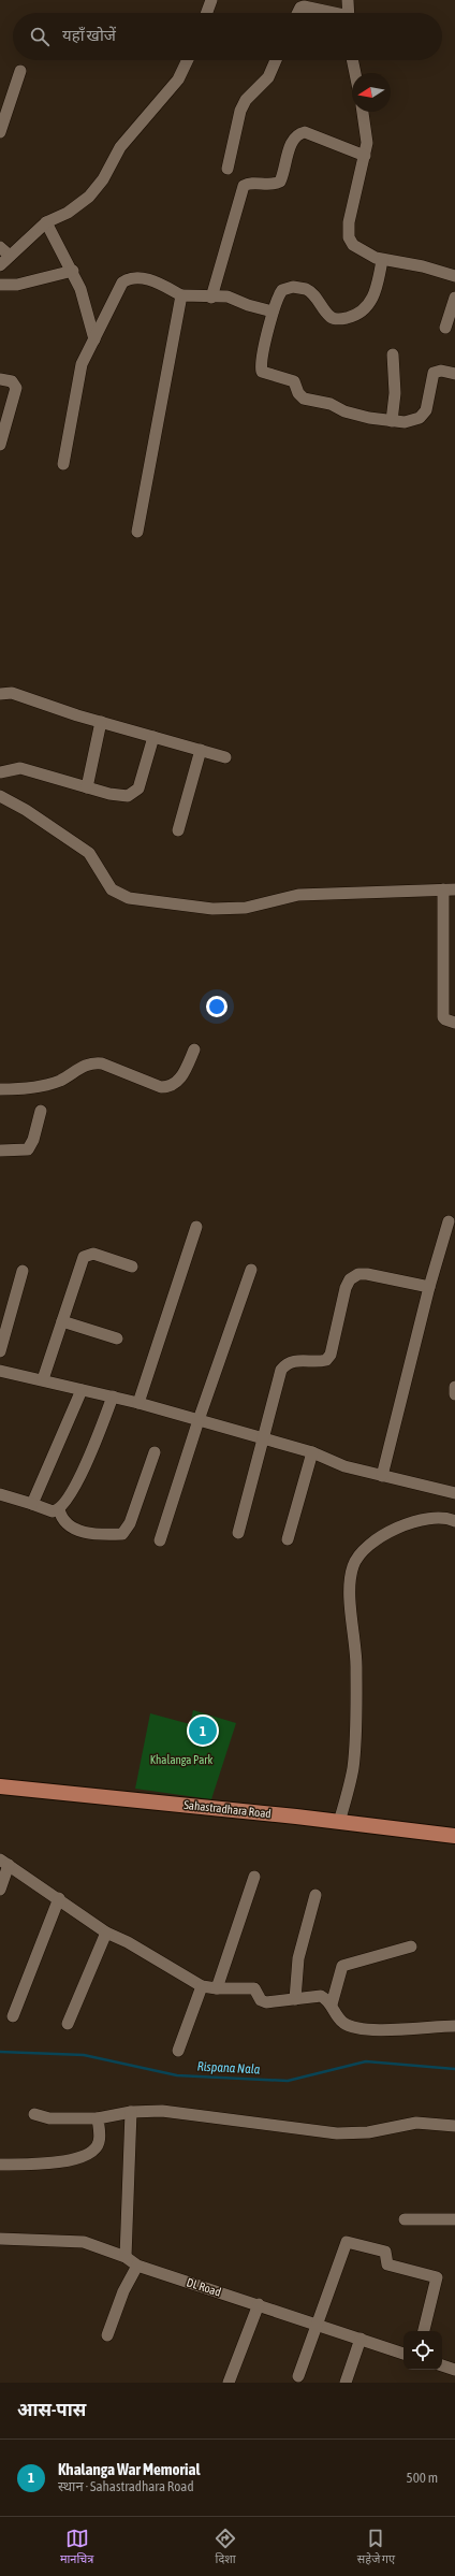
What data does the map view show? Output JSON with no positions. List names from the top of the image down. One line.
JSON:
{"streets":{"main road":["Sahastradhara Road"],"street":["DL Road"]},"water":["Rispana Nala"],"parks":["Khalanga Park"],"north":"left","page":{"search":"यहाँ खोजें","pins":"1","heading":"आस-पास","list":[{"mark":"1","name":"Khalanga War Memorial","note":"स्थान · Sahastradhara Road","value":"500 m"}],"nav":["मानचित्र","दिशा","सहेजे गए"]}}
